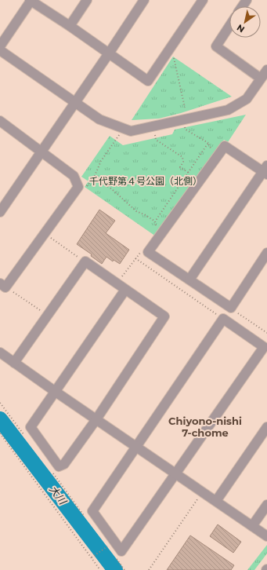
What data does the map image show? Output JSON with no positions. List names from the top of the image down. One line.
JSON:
{"districts":["Chiyono-nishi 7-chome"],"water":["大川"],"parks":["千代野第４号公園（北側）"],"north":"bottom left"}
